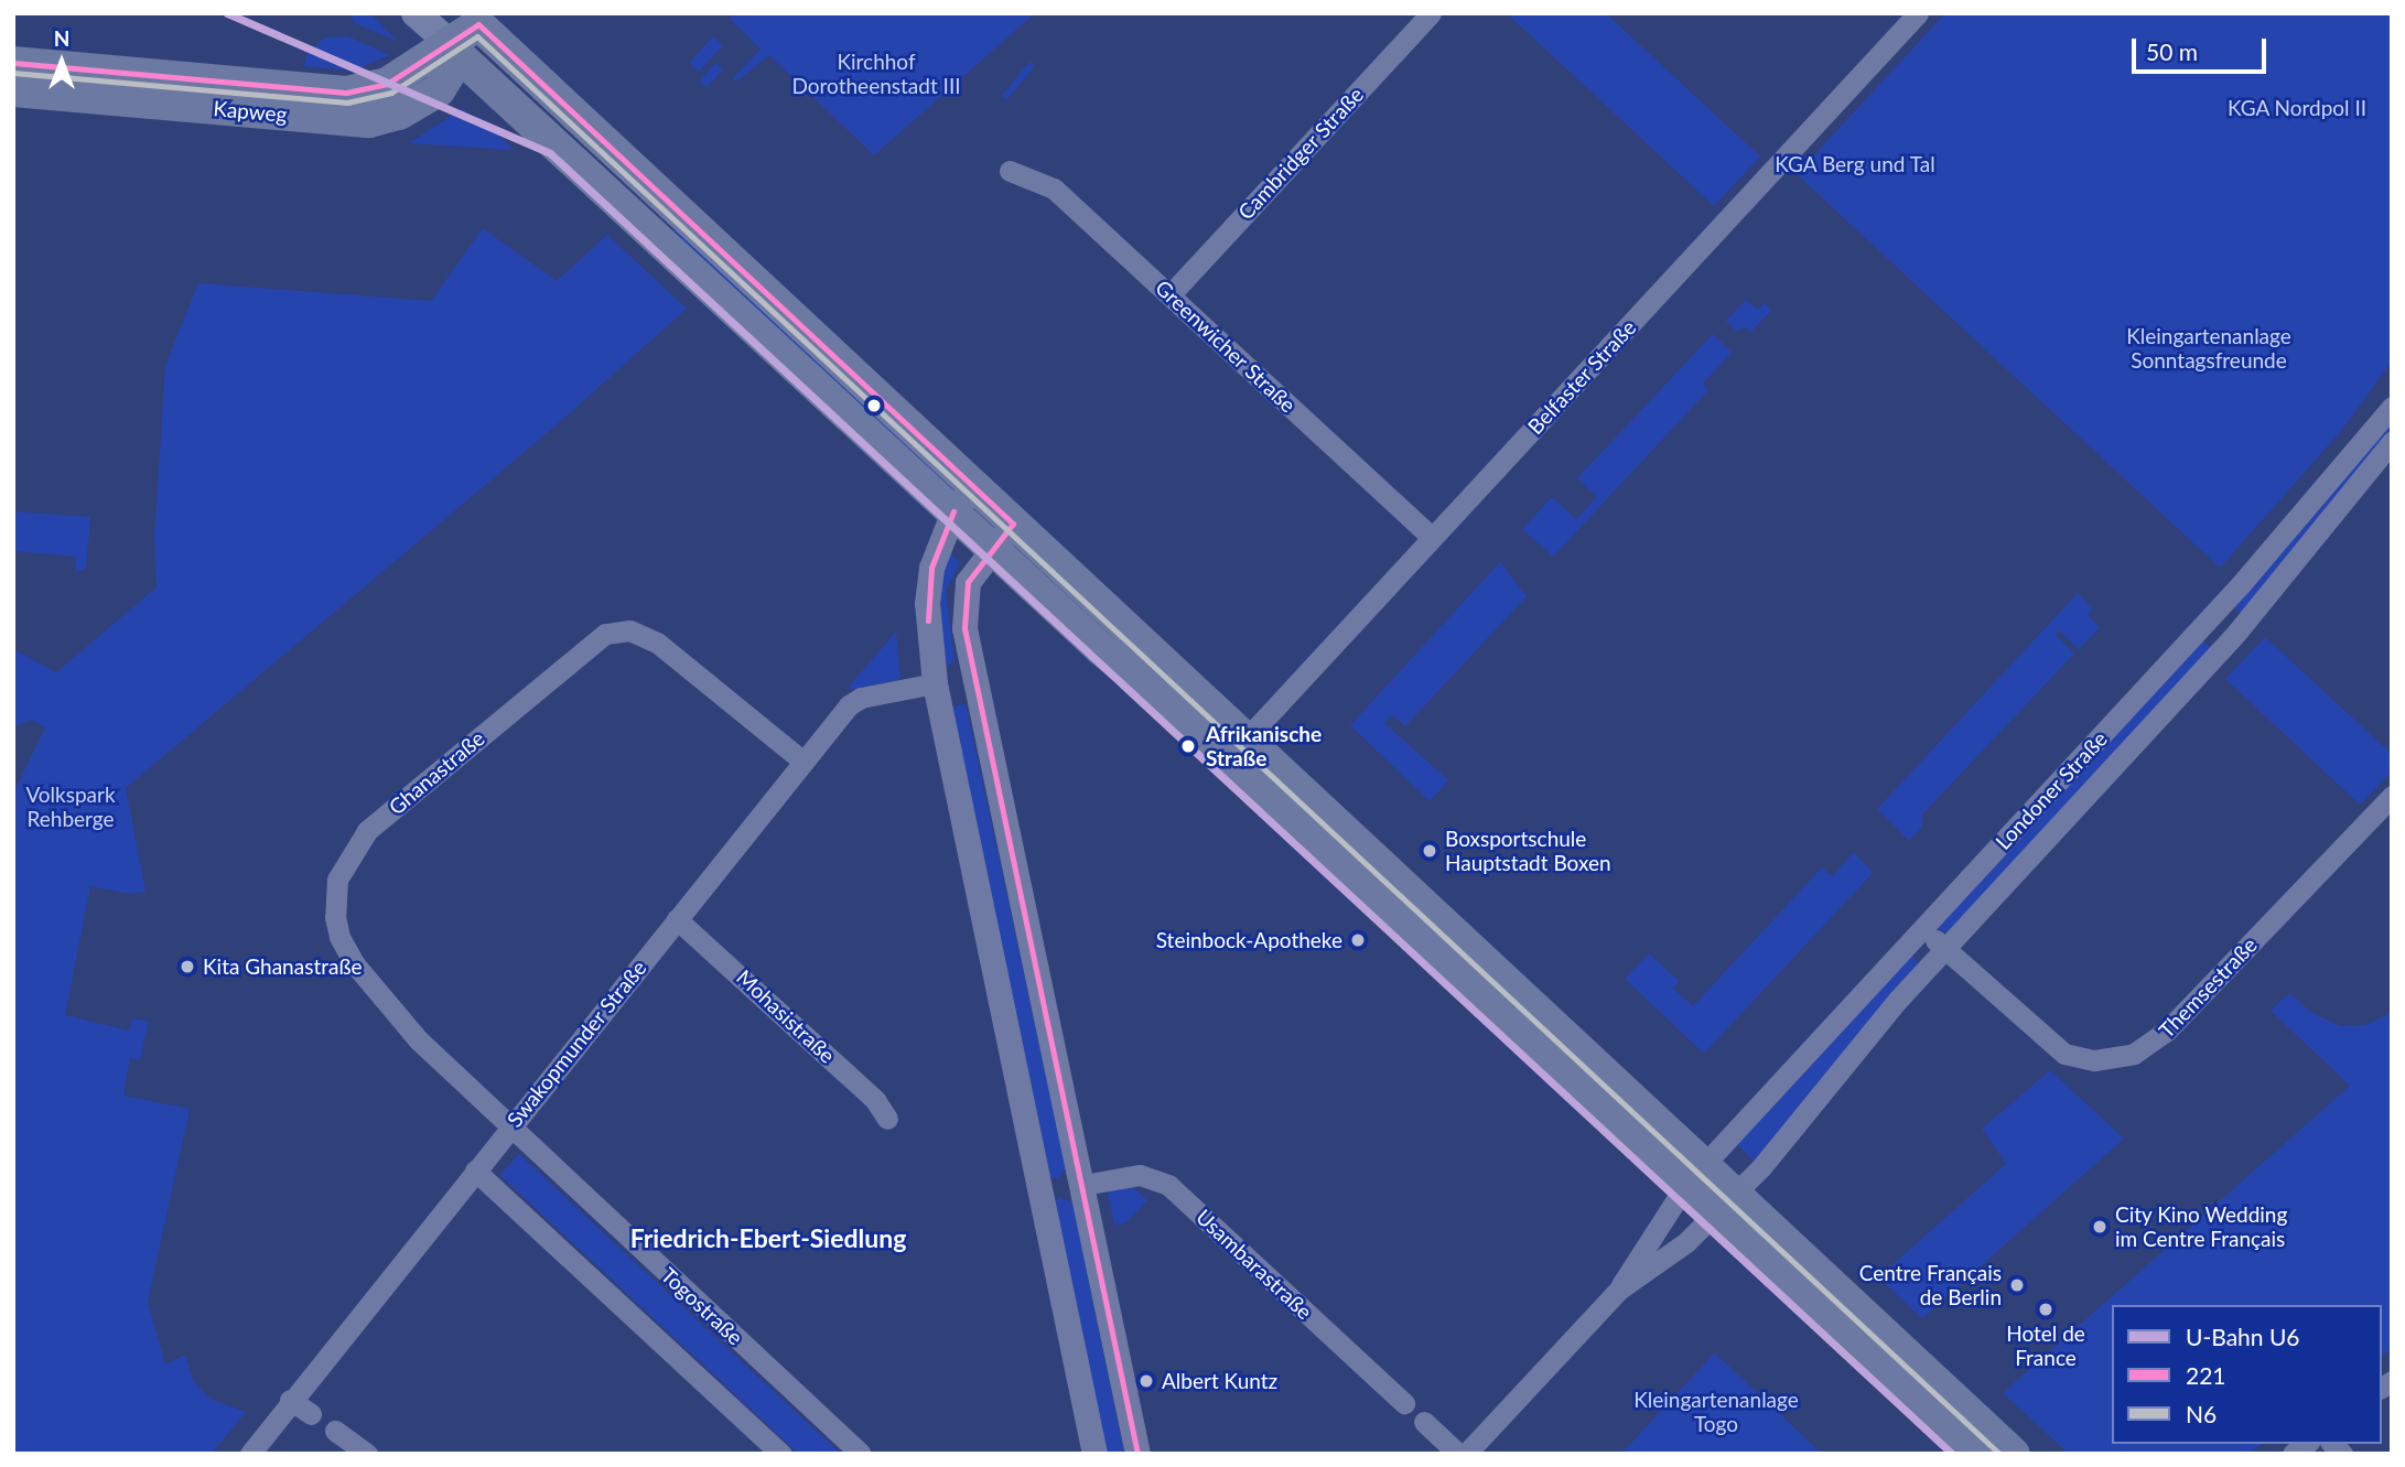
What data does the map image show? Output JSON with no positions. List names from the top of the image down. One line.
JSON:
{"streets":{"main road":["Kapweg"],"street":["Cambridger Straße","Greenwicher Straße","Belfaster Straße","Ghanastraße","Londoner Straße","Themsestraße","Mohasistraße","Swakopmunder Straße","Usambarastraße","Togostraße"]},"crossings":[["Cambridger Straße","Greenwicher Straße"],["Greenwicher Straße","Belfaster Straße"],["Ghanastraße","Swakopmunder Straße"],["Ghanastraße","Togostraße"],["Londoner Straße","Themsestraße"],["Mohasistraße","Swakopmunder Straße"],["Swakopmunder Straße","Togostraße"]],"districts":["Friedrich-Ebert-Siedlung"],"parks":["Kirchhof Dorotheenstadt III","KGA Nordpol II","KGA Berg und Tal","Kleingartenanlage Sonntagsfreunde","Volkspark Rehberge","Kleingartenanlage Togo"],"places":["Afrikanische Straße","Boxsportschule Hauptstadt Boxen","Steinbock-Apotheke","Kita Ghanastraße","City Kino Wedding im Centre Français","Centre Français de Berlin","Hotel de France","Albert Kuntz"],"lines":["metro line U6","transit line 221","transit line N6"],"legend":["U-Bahn U6","221","N6"],"scale_bar":"50 m","north":"top"}
